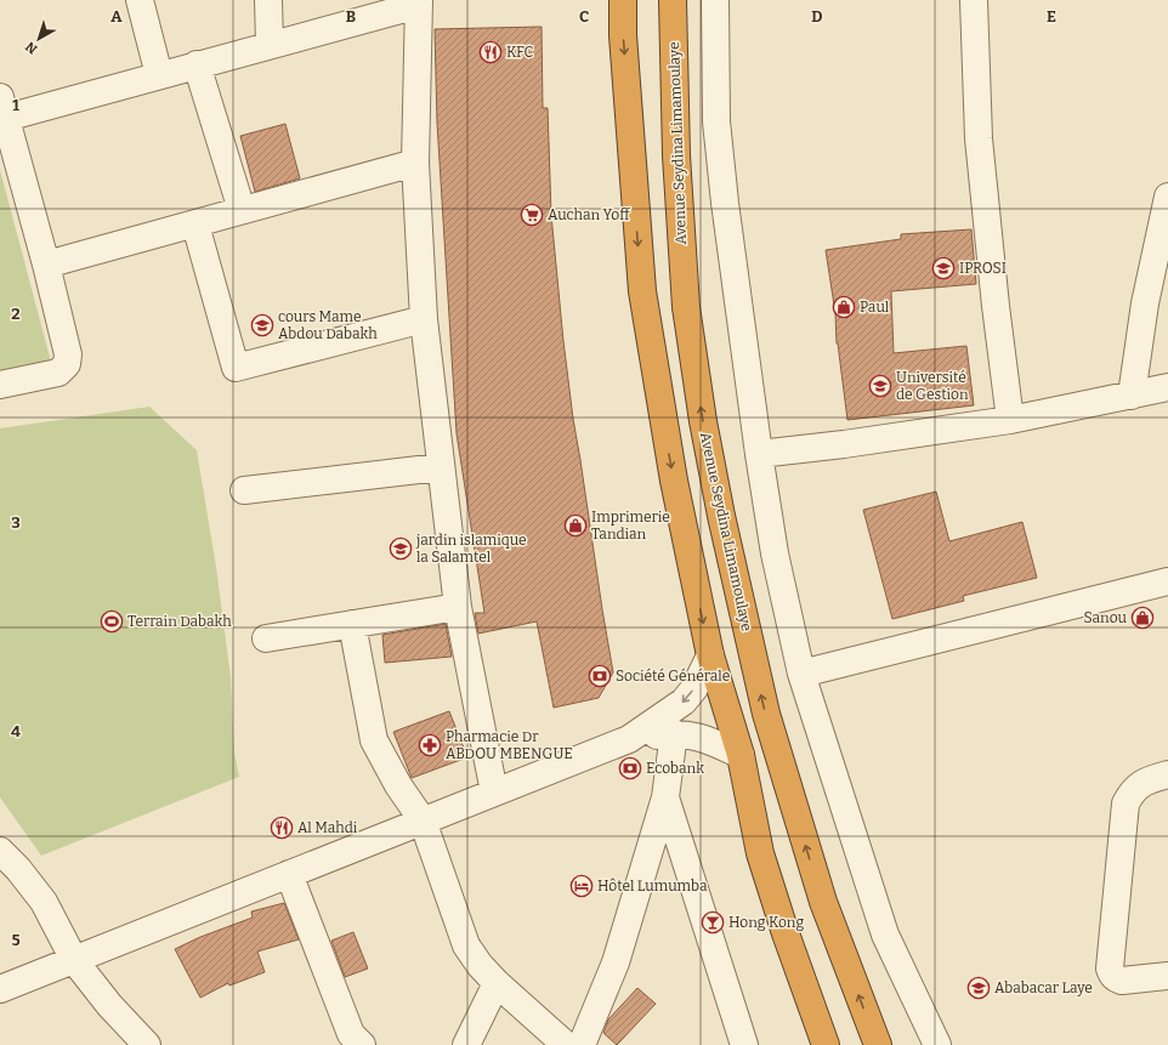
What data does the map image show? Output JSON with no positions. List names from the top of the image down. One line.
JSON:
{"streets":{"highway":["Avenue Seydina Limamoulaye"]},"places":{"restaurant":["KFC","Al Mahdi"],"supermarket":["Auchan Yoff"],"school or university":["IPROSI","cours Mame Abdou Dabakh","Université de Gestion","jardin islamique la Salamtel","Ababacar Laye"],"shop":["Paul","Imprimerie Tandian","Sanou"],"sports":["Terrain Dabakh"],"bank":["Société Générale","Ecobank"],"pharmacy":["Pharmacie Dr ABDOU MBENGUE"],"hotel":["Hôtel Lumumba"],"bar":["Hong Kong"]},"north":"bottom left","grid":{"columns":["A","B","C","D","E"],"rows":["1","2","3","4","5"]}}
